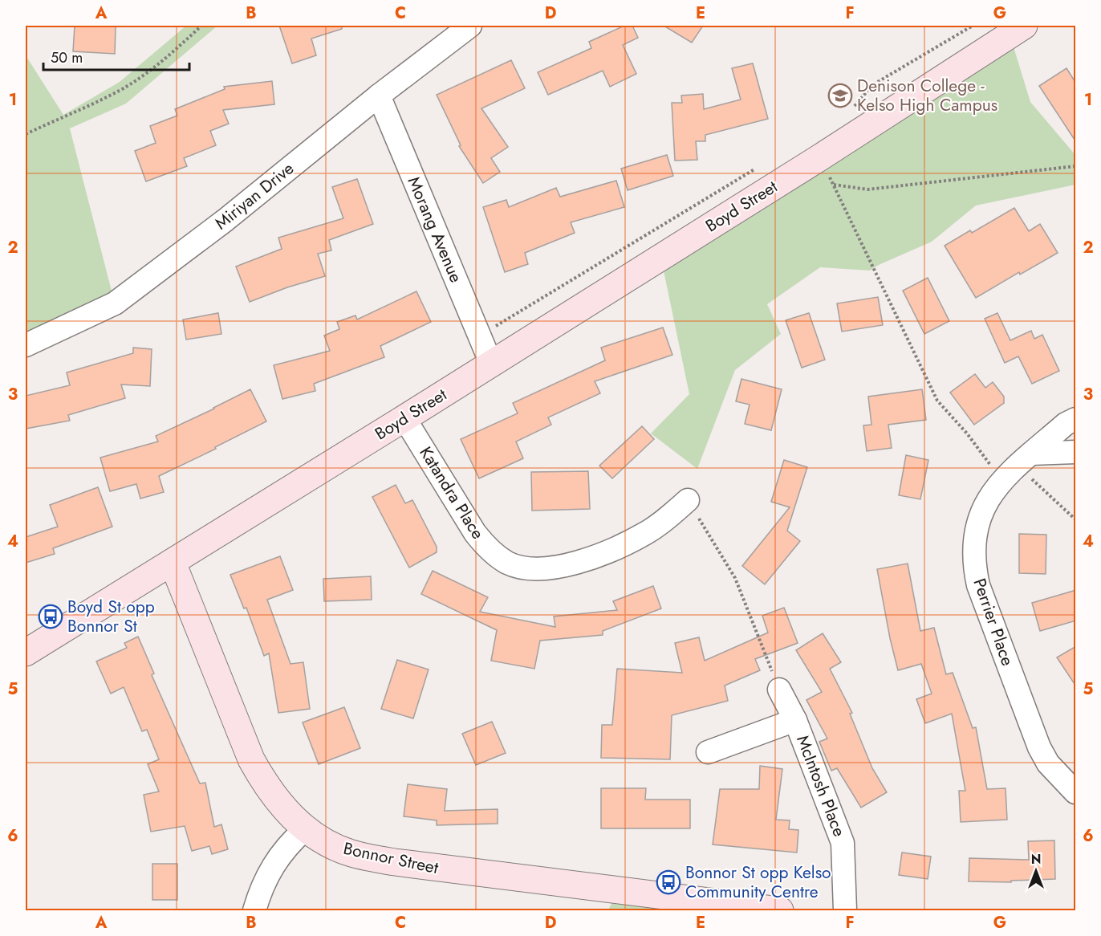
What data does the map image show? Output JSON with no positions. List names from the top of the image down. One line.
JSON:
{"streets":{"main road":["Boyd Street","Bonnor Street"],"street":["Miriyan Drive","Morang Avenue","Katandra Place","Perrier Place","McIntosh Place"]},"crossings":[["Miriyan Drive","Morang Avenue"],["Boyd Street","Morang Avenue"],["Boyd Street","Katandra Place"],["Boyd Street","Bonnor Street"]],"places":{"school or university":["Denison College - Kelso High Campus"],"bus stop":["Boyd St opp Bonnor St","Bonnor St opp Kelso Community Centre"]},"scale_bar":"50 m","north":"top","grid":{"columns":["A","B","C","D","E","F","G"],"rows":["1","2","3","4","5","6"]}}
